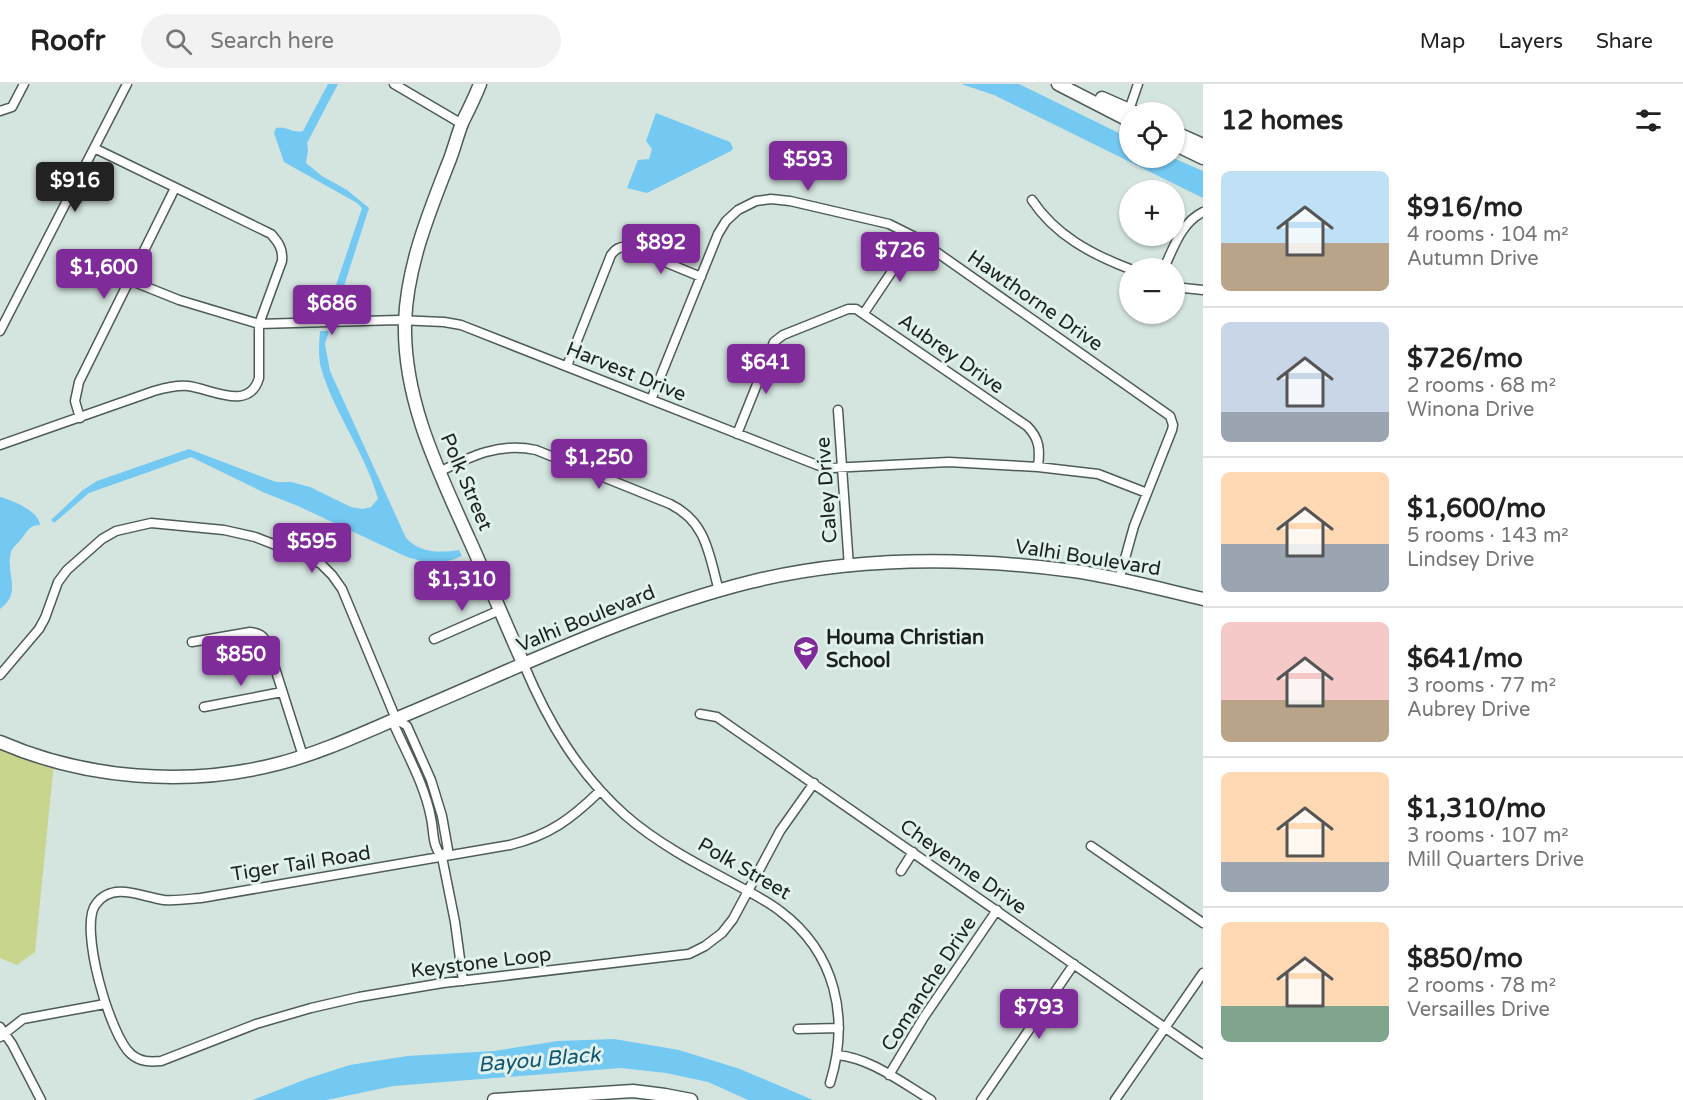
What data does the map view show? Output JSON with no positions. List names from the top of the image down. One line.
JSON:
{"streets":{"street":["Hawthorne Drive","Aubrey Drive","Harvest Drive","Polk Street","Caley Drive","Valhi Boulevard","Tiger Tail Road","Cheyenne Drive","Keystone Loop","Comanche Drive"]},"crossings":[["Hawthorne Drive","Harvest Drive"],["Hawthorne Drive","Valhi Boulevard"],["Aubrey Drive","Harvest Drive"],["Harvest Drive","Polk Street"],["Harvest Drive","Caley Drive"],["Polk Street","Valhi Boulevard"],["Polk Street","Tiger Tail Road"],["Polk Street","Keystone Loop"],["Caley Drive","Valhi Boulevard"],["Tiger Tail Road","Keystone Loop"],["Cheyenne Drive","Keystone Loop"],["Cheyenne Drive","Comanche Drive"]],"water":["Bayou Black"],"places":{"school or university":["Houma Christian School"]},"page":{"header":"Roofr","search":"Search here","nav":["Map","Layers","Share"],"heading":"12 homes","map_buttons":["+","−"],"price":["$593","$916","$892","$726","$1,600","$686","$641","$1,250","$595","$1,310","$850","$793"],"list":[{"name":"$916/mo","note":"4 rooms · 104 m² · Autumn Drive"},{"name":"$726/mo","note":"2 rooms · 68 m² · Winona Drive"},{"name":"$1,600/mo","note":"5 rooms · 143 m² · Lindsey Drive"},{"name":"$641/mo","note":"3 rooms · 77 m² · Aubrey Drive"},{"name":"$1,310/mo","note":"3 rooms · 107 m² · Mill Quarters Drive"},{"name":"$850/mo","note":"2 rooms · 78 m² · Versailles Drive"}]}}
